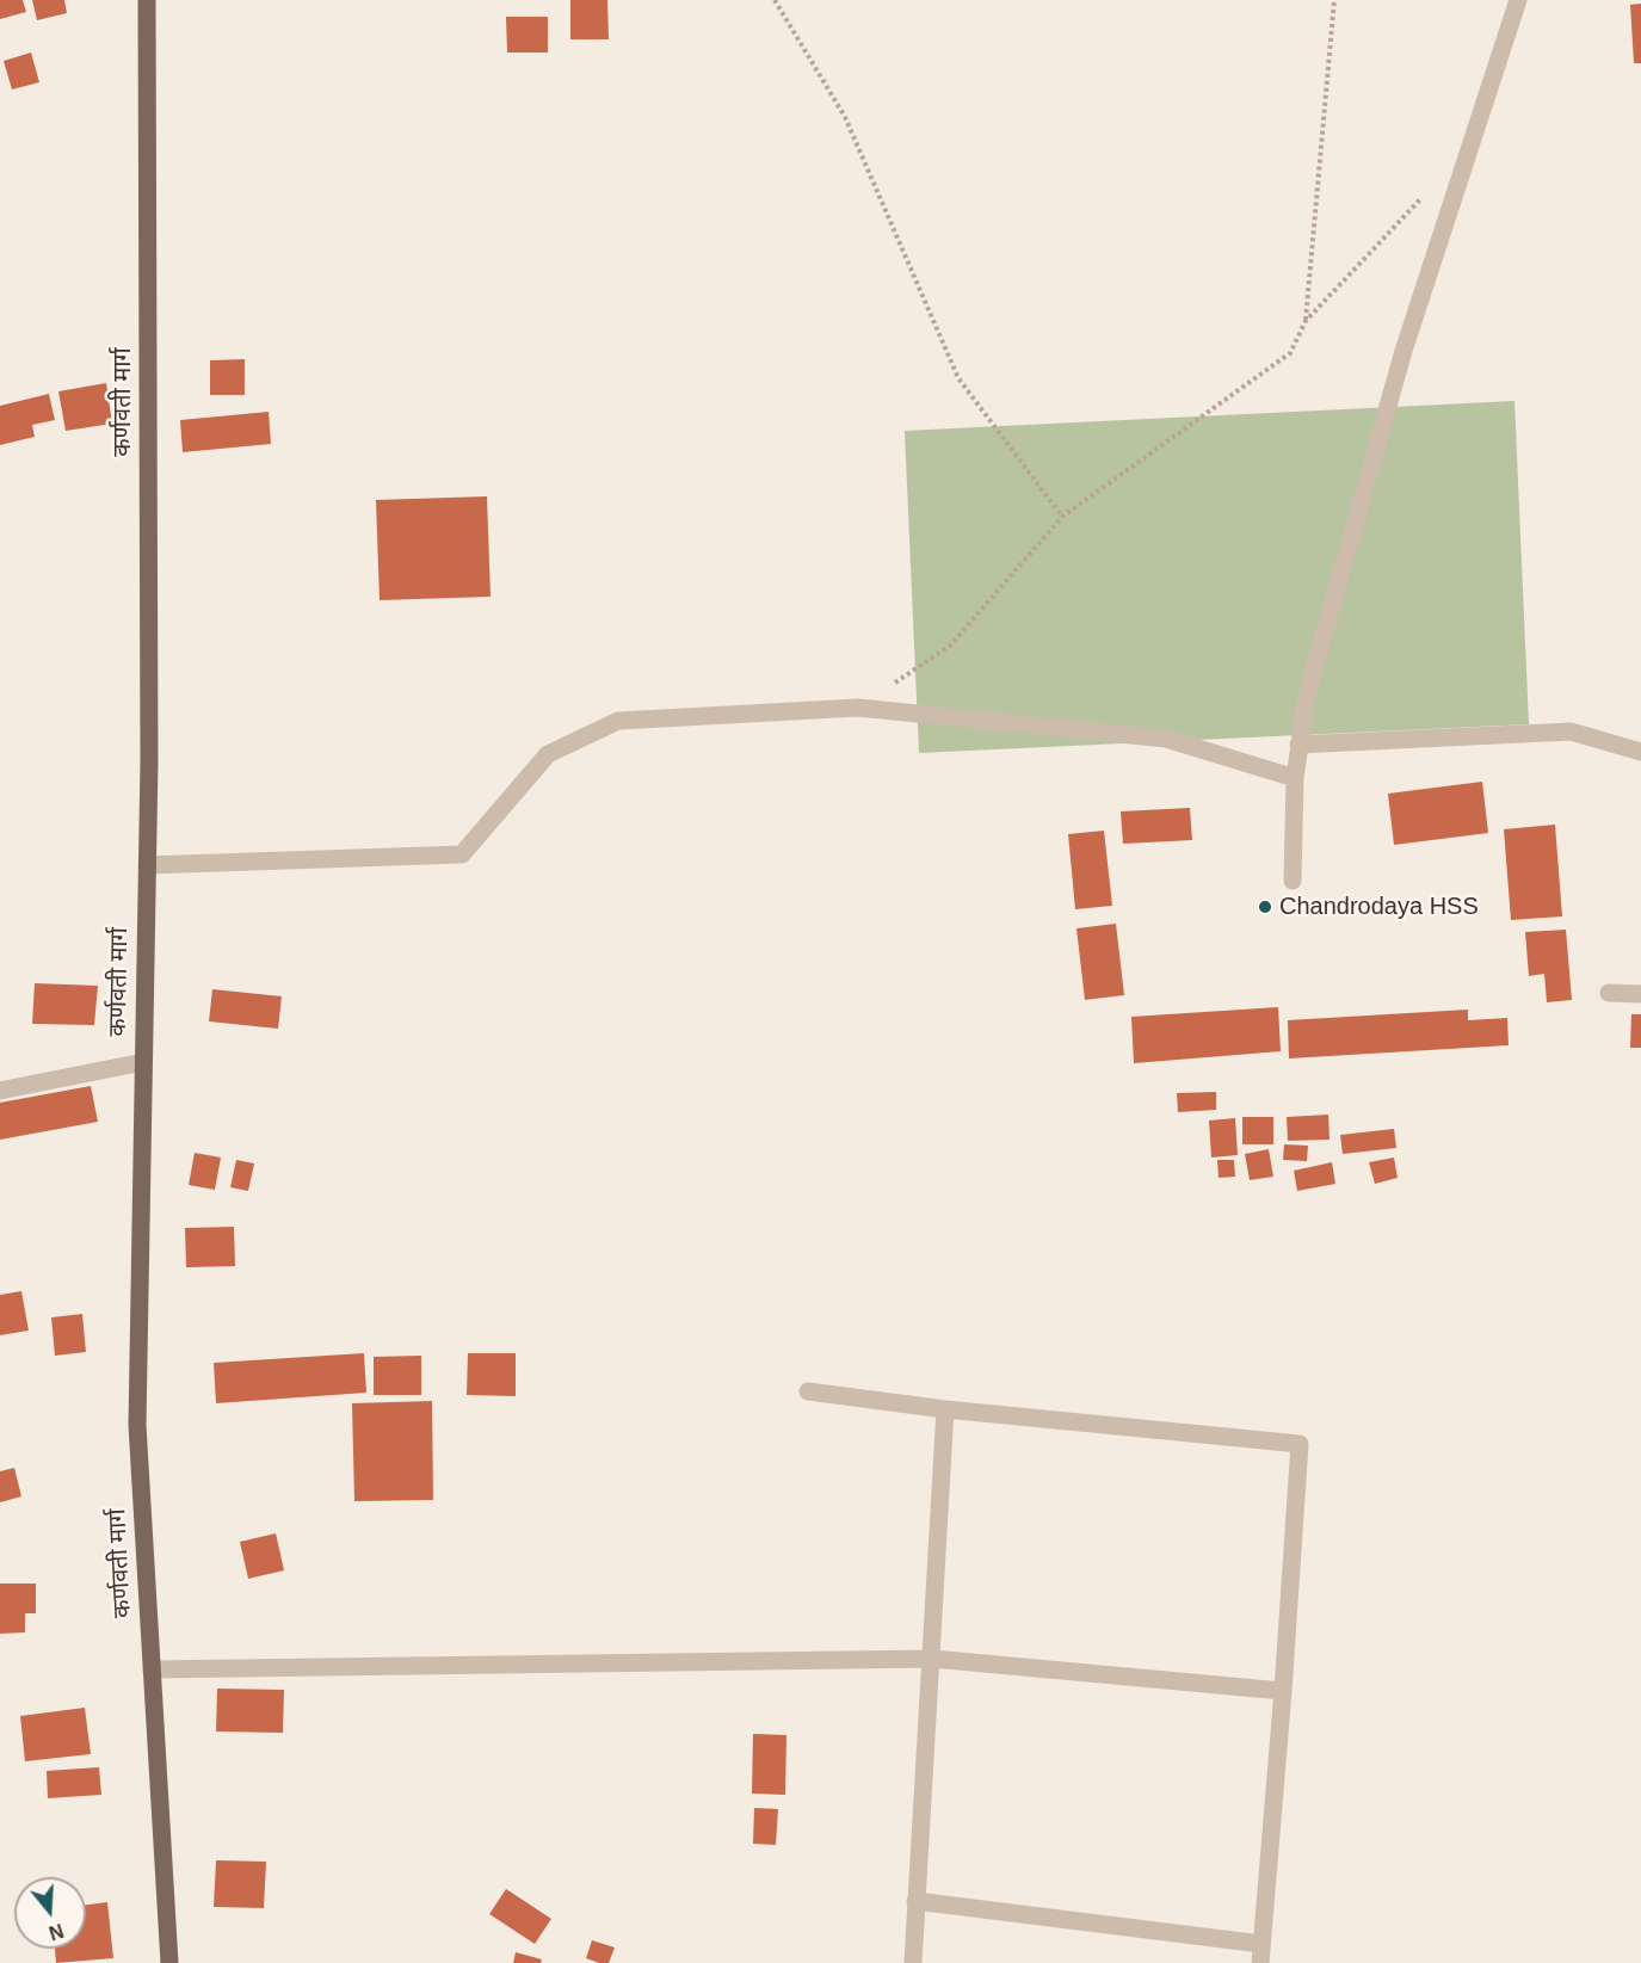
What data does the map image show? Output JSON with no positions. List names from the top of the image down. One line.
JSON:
{"streets":{"main road":["कर्णवती मार्ग"]},"places":["Chandrodaya HSS"],"north":"bottom"}
